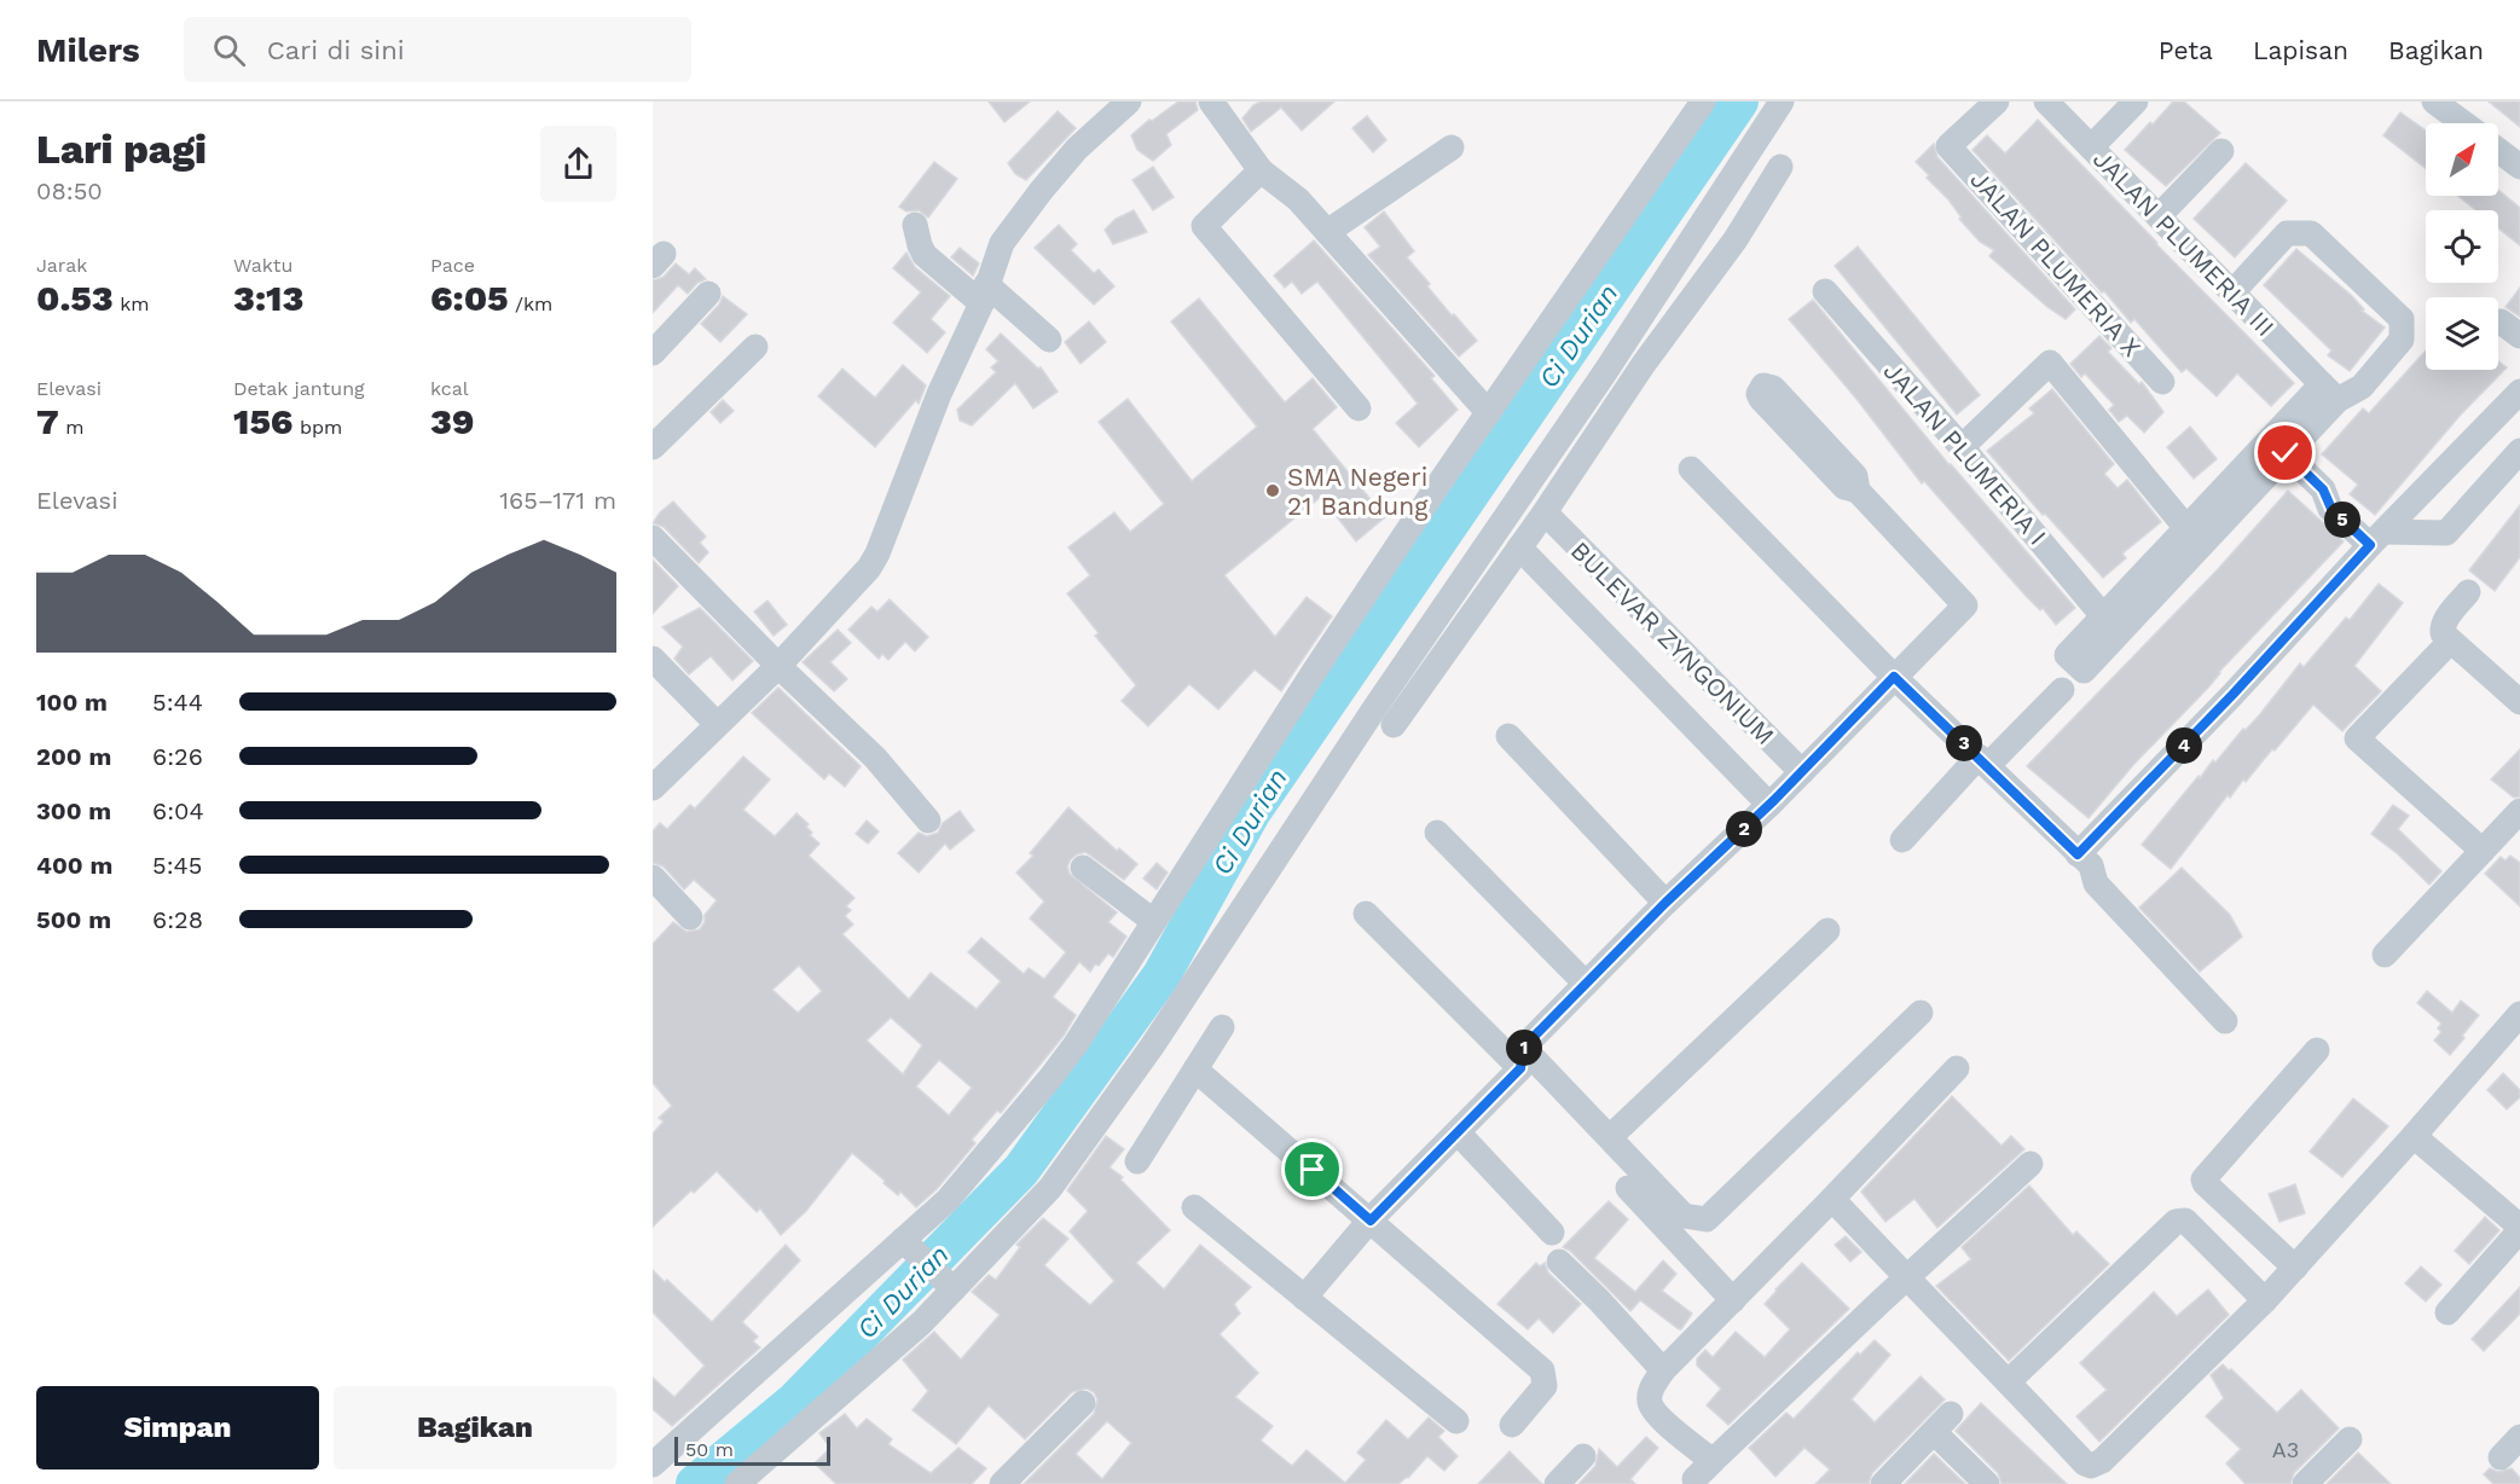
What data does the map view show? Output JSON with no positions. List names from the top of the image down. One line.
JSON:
{"streets":{"street":["JALAN PLUMERIA III","JALAN PLUMERIA X","JALAN PLUMERIA I","BULEVAR ZYNGONIUM"]},"water":["Ci Durian"],"places":["SMA Negeri 21 Bandung"],"house_numbers":["A3"],"scale_bar":"50 m","north":"top right","page":{"header":"Milers","search":"Cari di sini","nav":["Peta","Lapisan","Bagikan"],"heading":["Lari pagi","08:50"],"stats":[["Jarak","0.53 km"],["Waktu","3:13"],["Pace","6:05 /km"],["Elevasi","7 m"],["Detak jantung","156 bpm"],["kcal","39"]],"chart":["Elevasi","165–171 m"],"pins":["5","3","4","2","1"],"list":[{"name":"100 m","note":"5:44"},{"name":"200 m","note":"6:26"},{"name":"300 m","note":"6:04"},{"name":"400 m","note":"5:45"},{"name":"500 m","note":"6:28"}],"buttons":["Simpan","Bagikan"],"scale":"50 m"}}
